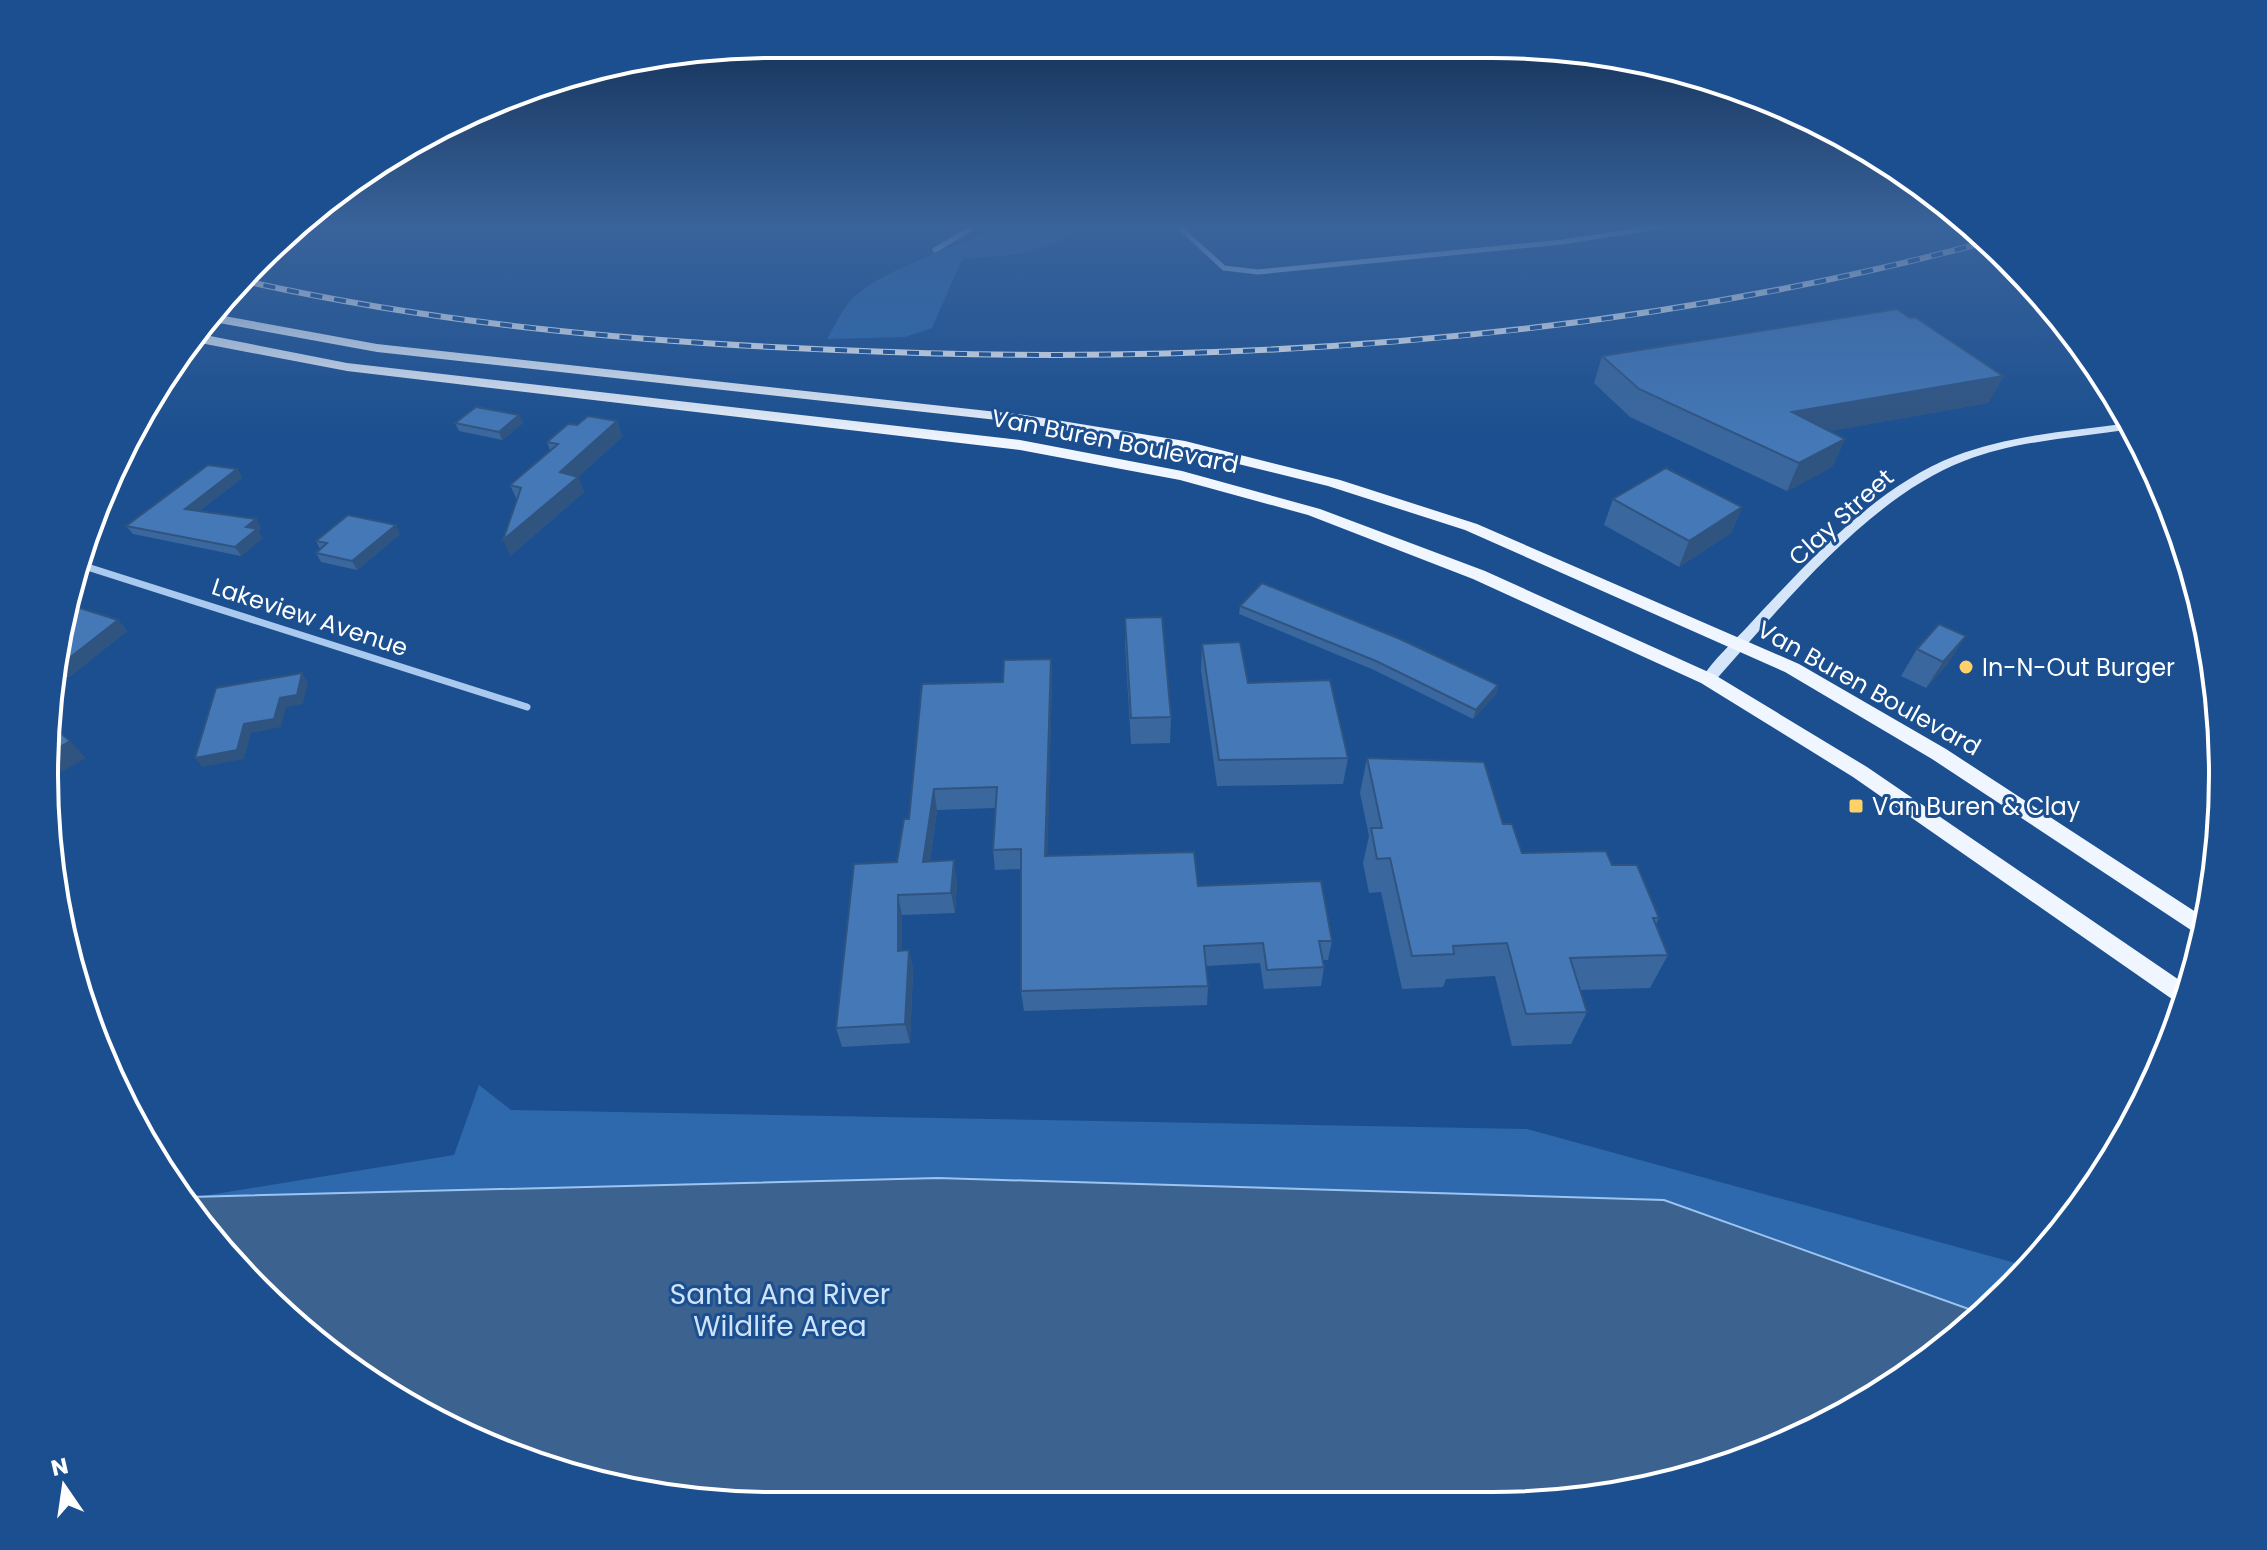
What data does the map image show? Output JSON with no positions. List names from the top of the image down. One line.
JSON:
{"streets":{"main road":["Van Buren Boulevard","Clay Street"],"street":["Lakeview Avenue"]},"crossings":[["Van Buren Boulevard","Clay Street"]],"parks":["Santa Ana River Wildlife Area"],"places":{"other":["In-N-Out Burger"],"transit":["Van Buren & Clay"]},"north":"top"}
